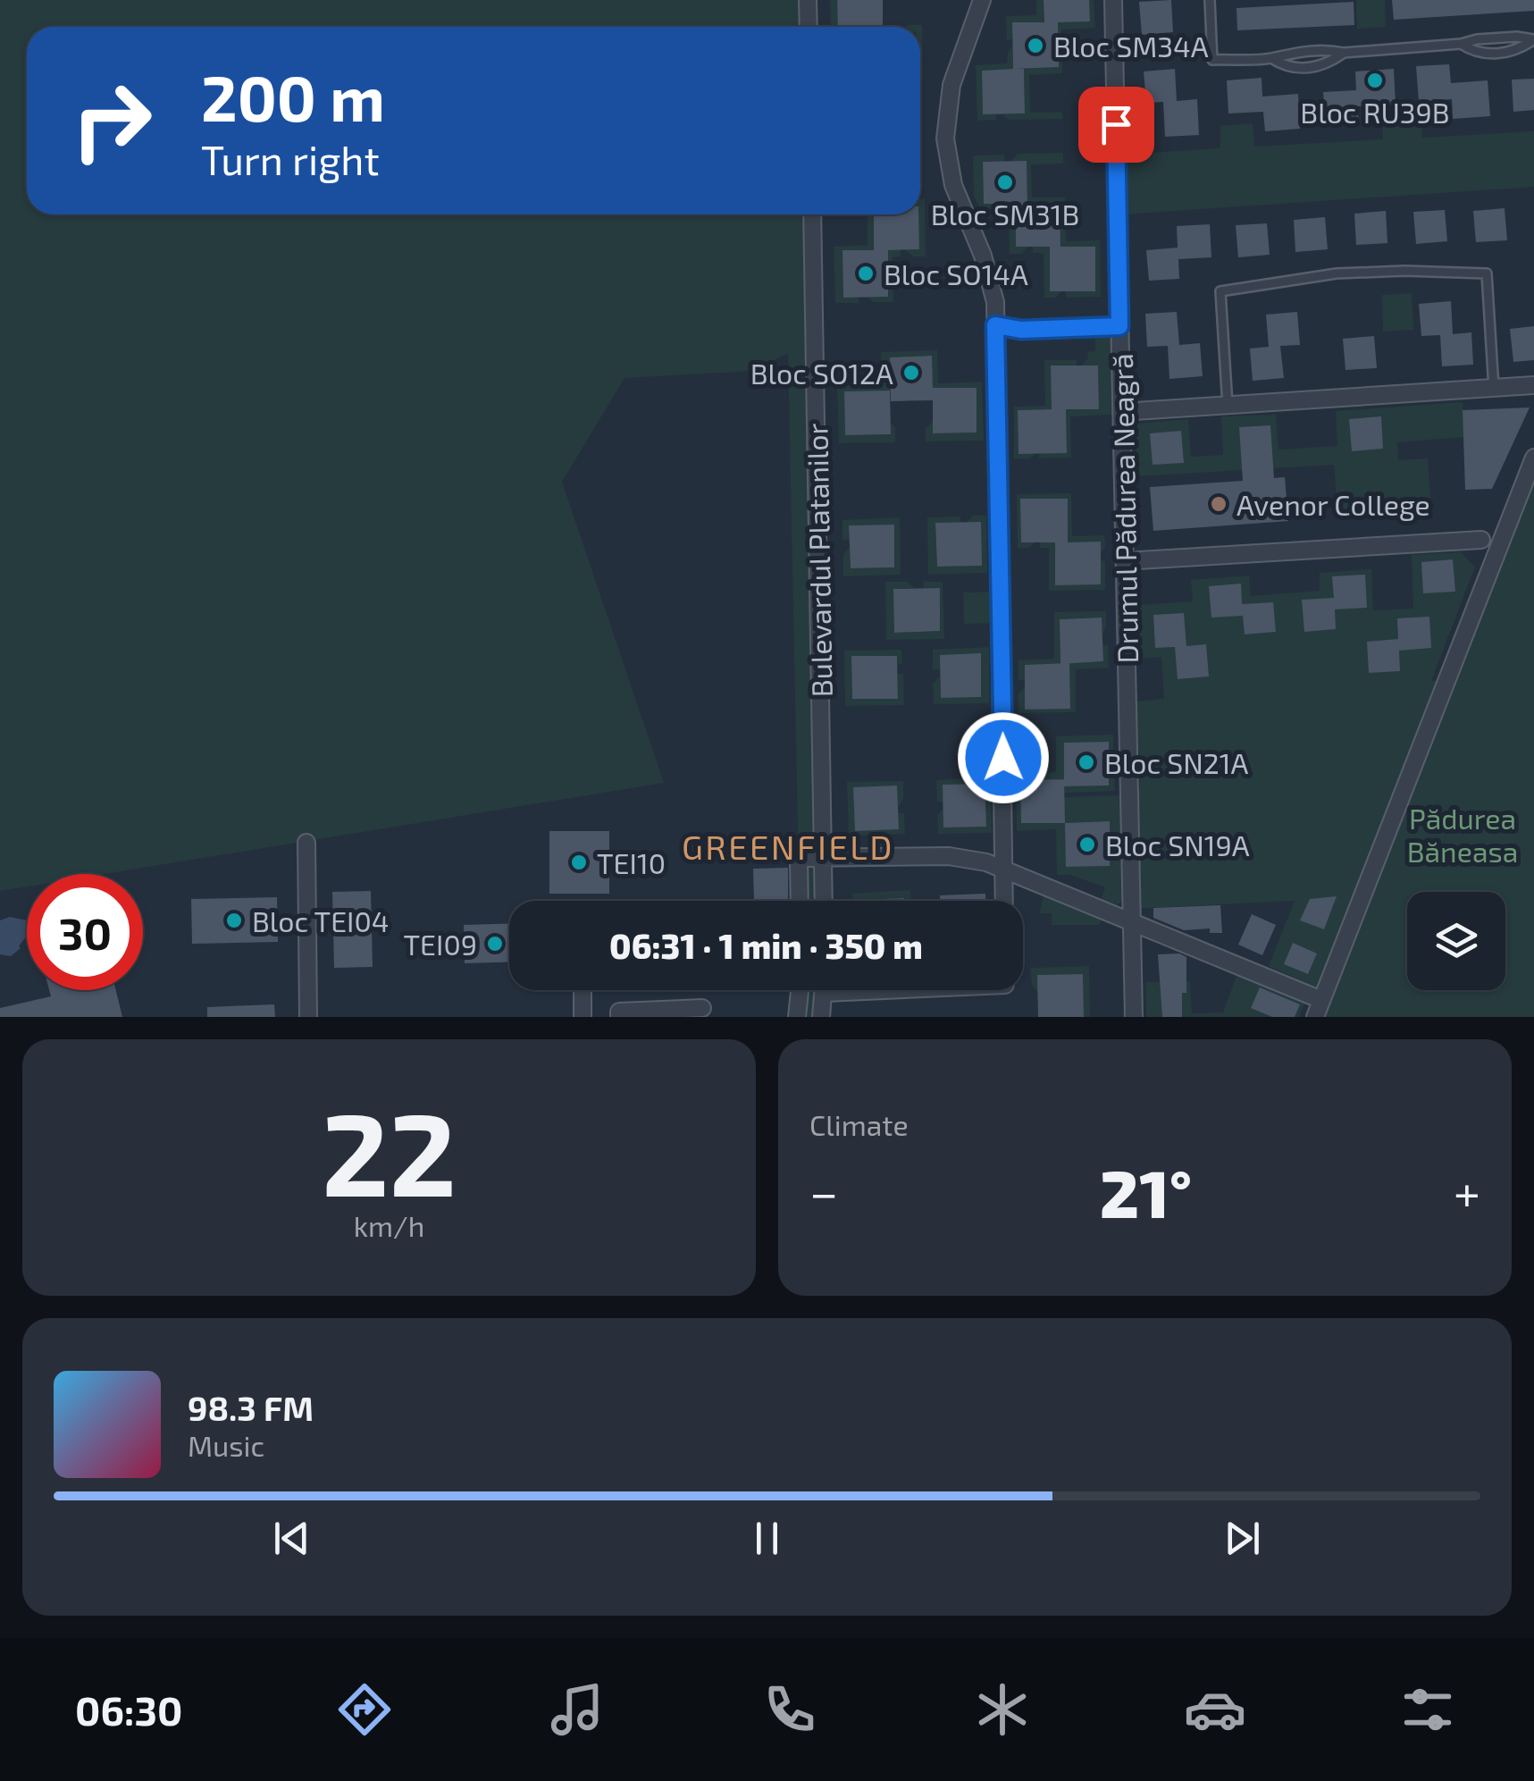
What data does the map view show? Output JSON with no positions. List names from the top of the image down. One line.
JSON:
{"streets":{"street":["Drumul Pădurea Neagră","Bulevardul Platanilor"]},"districts":["GREENFIELD"],"parks":["Pădurea Băneasa"],"places":["Bloc SM34A","Bloc RU39B","Bloc SM31B","Bloc SO14A","Bloc SO12A","Avenor College","Bloc SN21A","Bloc SN19A","TEI10","Bloc TEI04","TEI09"],"page":{"turn":["200 m","Turn right"],"limit":"30","trip":"06:31 · 1 min · 350 m","tile":[["22","km/h"],"Climate"],"heat":["−","21°","+"],"song":["98.3 FM","Music"],"tabs":"06:30"}}
